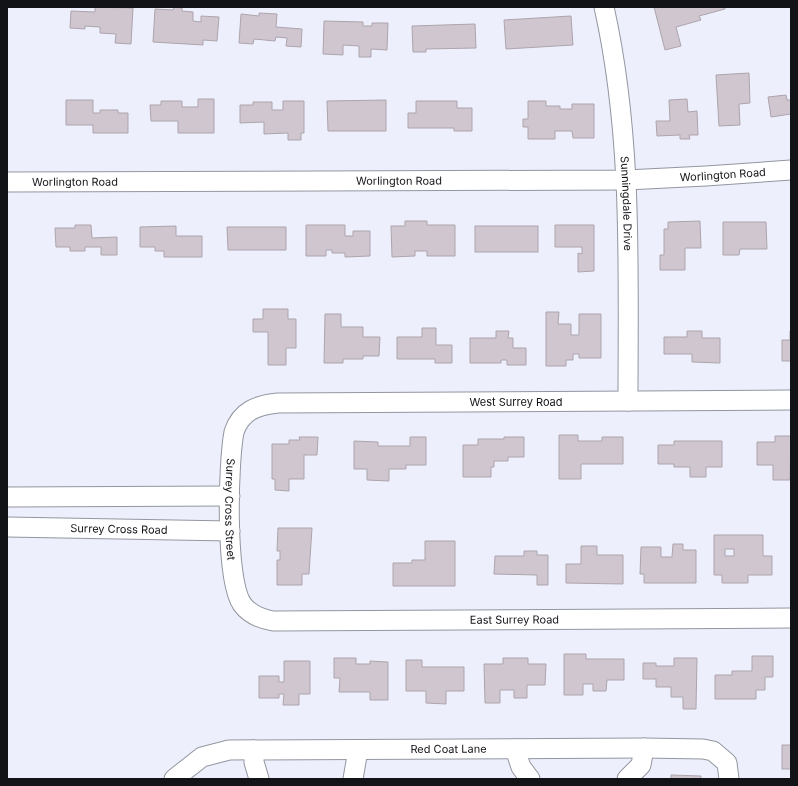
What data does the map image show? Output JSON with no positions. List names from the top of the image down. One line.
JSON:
{"streets":{"street":["Worlington Road","Sunningdale Drive","West Surrey Road","Surrey Cross Street","Surrey Cross Road","East Surrey Road","Red Coat Lane"]},"crossings":[["Worlington Road","Sunningdale Drive"],["Sunningdale Drive","West Surrey Road"],["West Surrey Road","Surrey Cross Street"],["Surrey Cross Street","Surrey Cross Road"],["Surrey Cross Street","East Surrey Road"]]}
